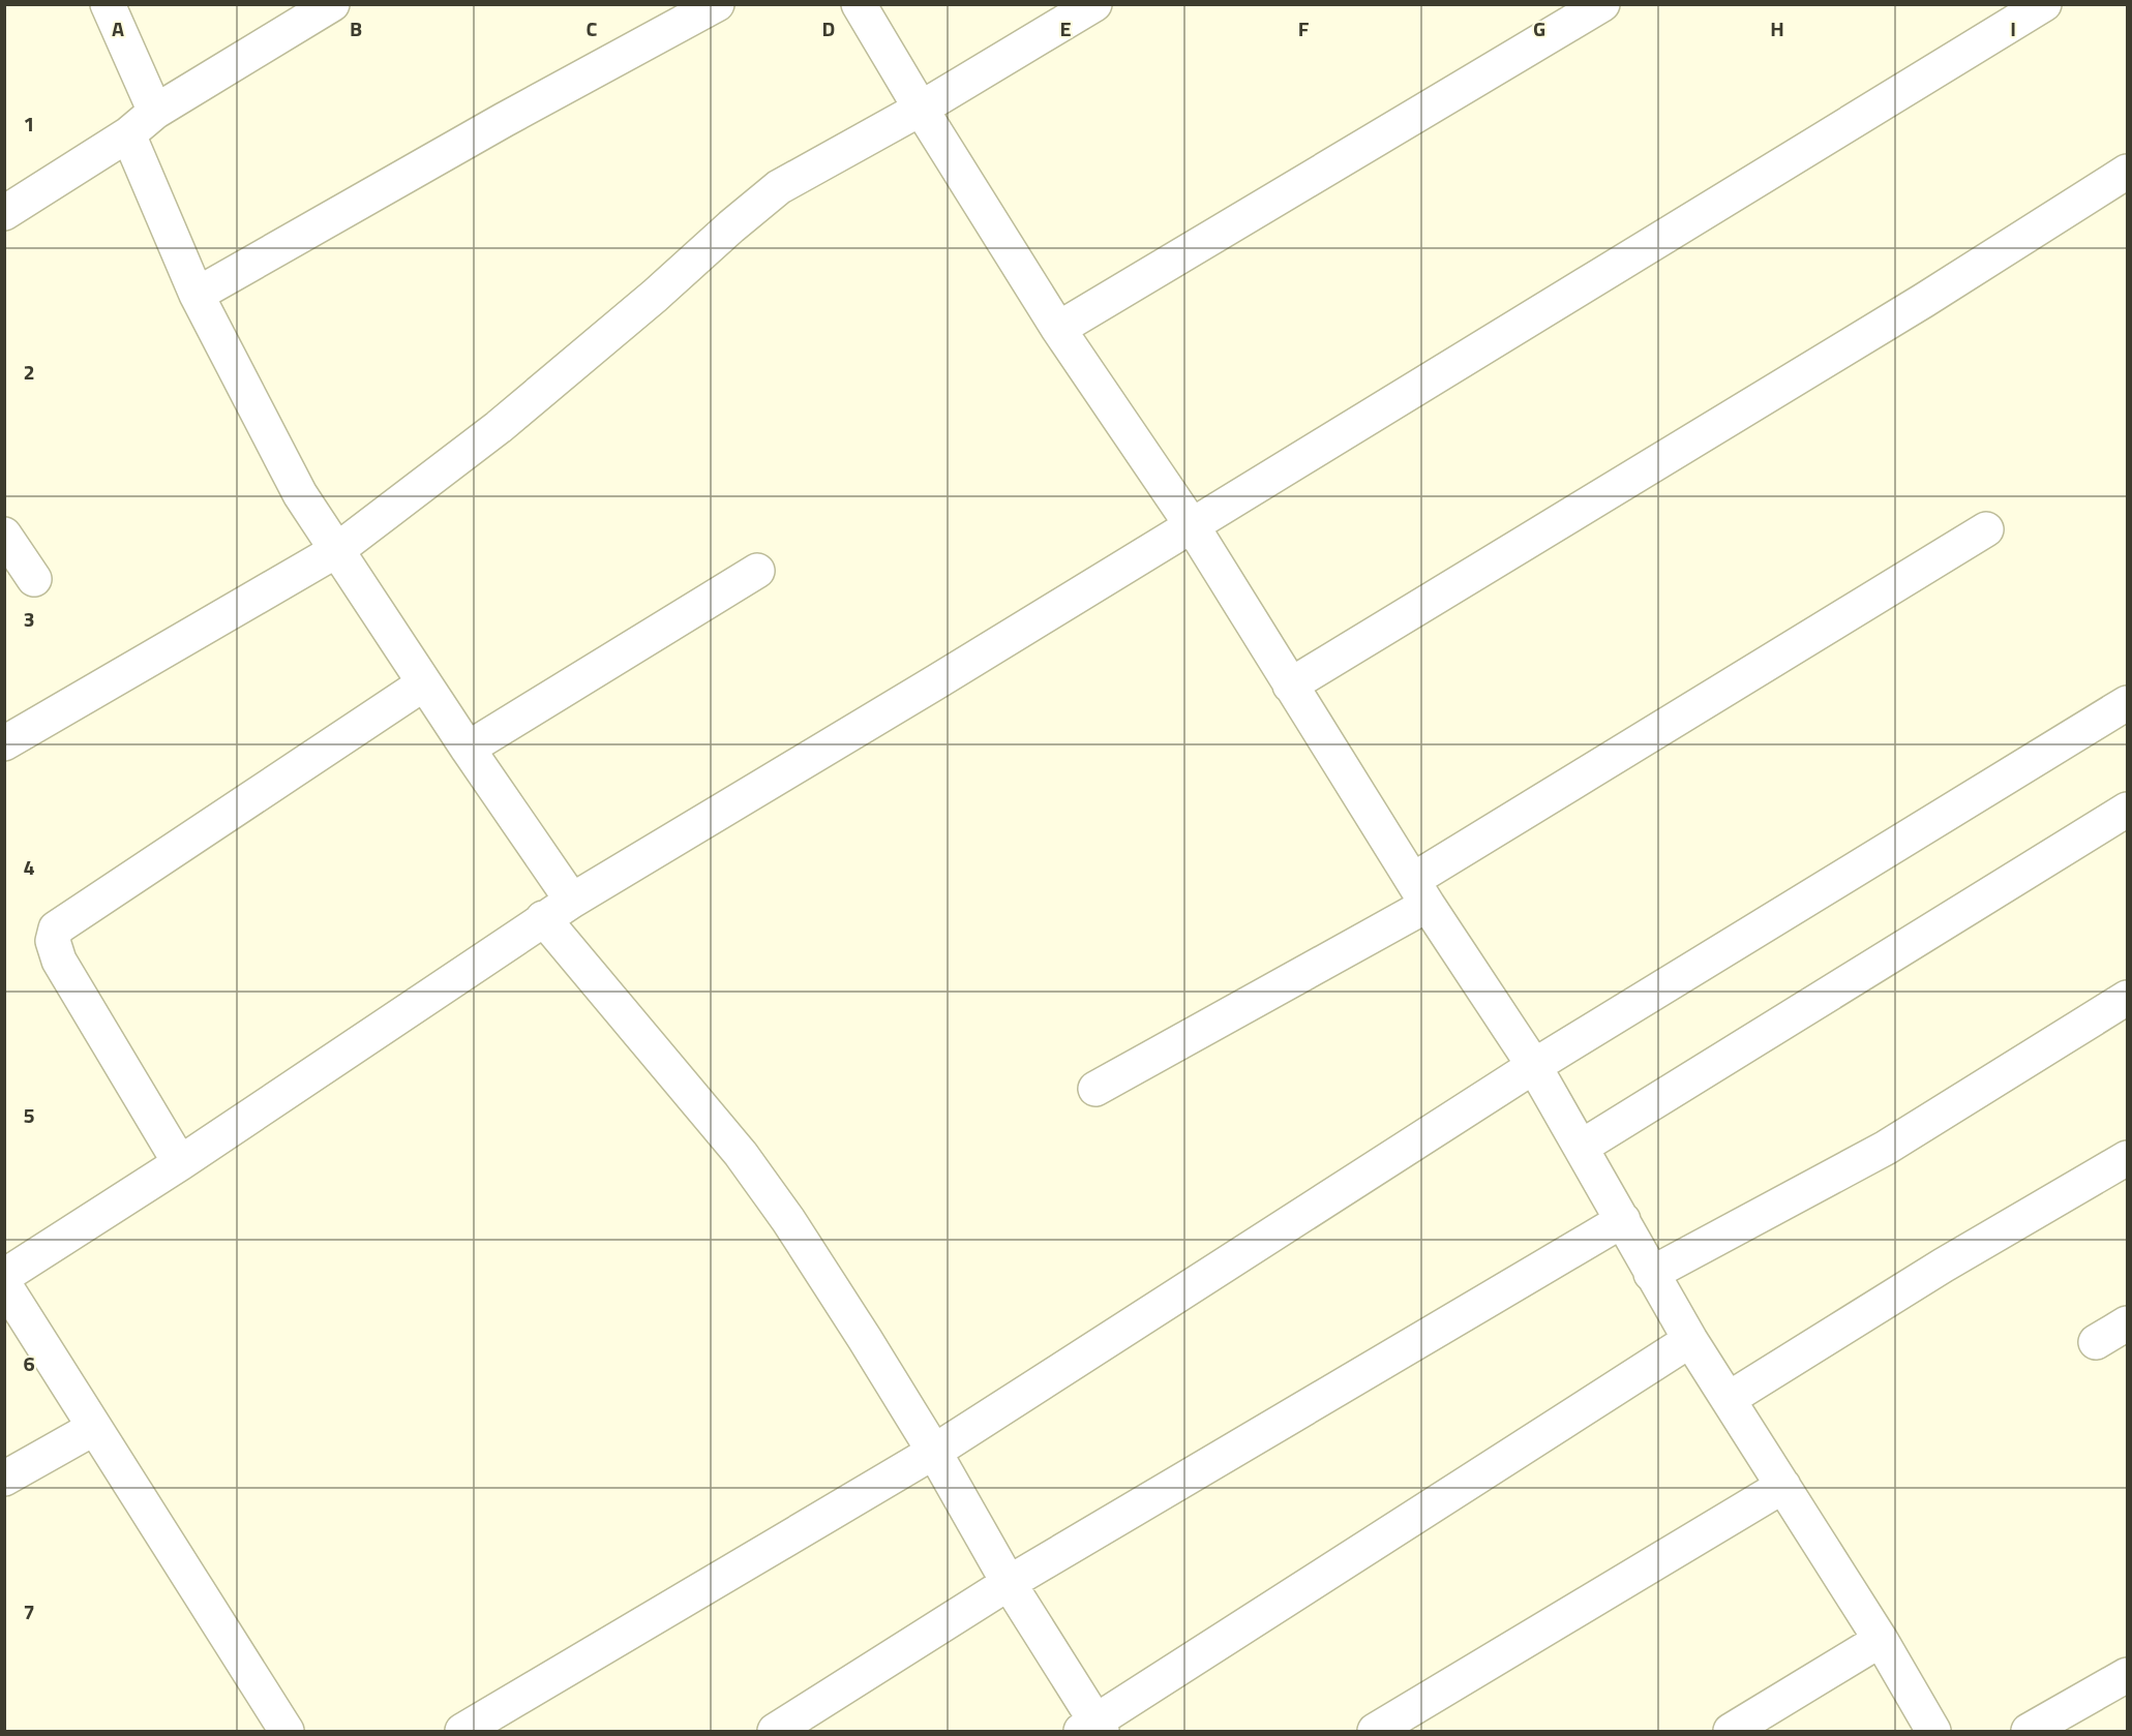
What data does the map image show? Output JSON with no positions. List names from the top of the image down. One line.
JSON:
{"grid":{"columns":["A","B","C","D","E","F","G","H","I"],"rows":["1","2","3","4","5","6","7"]}}
